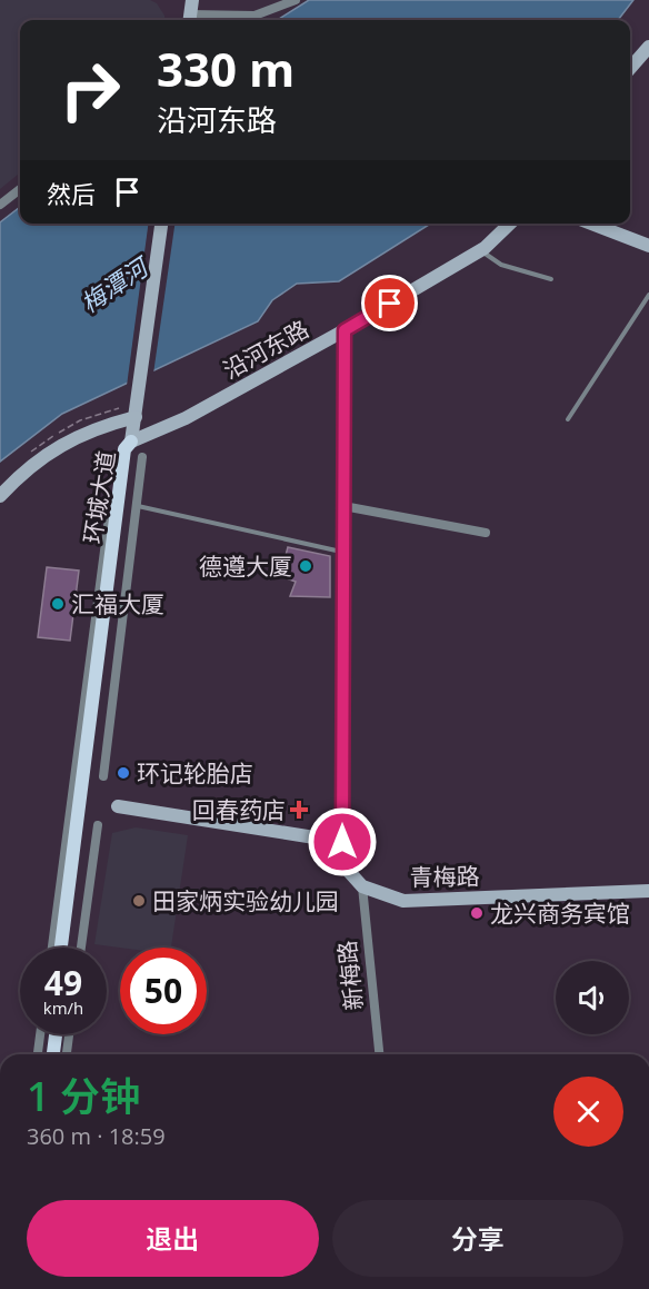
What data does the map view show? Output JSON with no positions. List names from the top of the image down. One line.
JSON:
{"streets":{"main road":["沿河东路","环城大道","青梅路"],"street":["新梅路"]},"crossings":[["沿河东路","环城大道"],["青梅路","新梅路"]],"water":["梅潭河"],"places":{"other":["德遵大厦","汇福大厦","环记轮胎店","田家炳实验幼儿园","龙兴商务宾馆"],"health":["回春药店"]},"page":{"turn":["330 m","沿河东路"],"then":"然后","speed":"49 km/h","limit":"50","heading":["1 分钟","360 m · 18:59"],"buttons":["退出","分享"]}}
